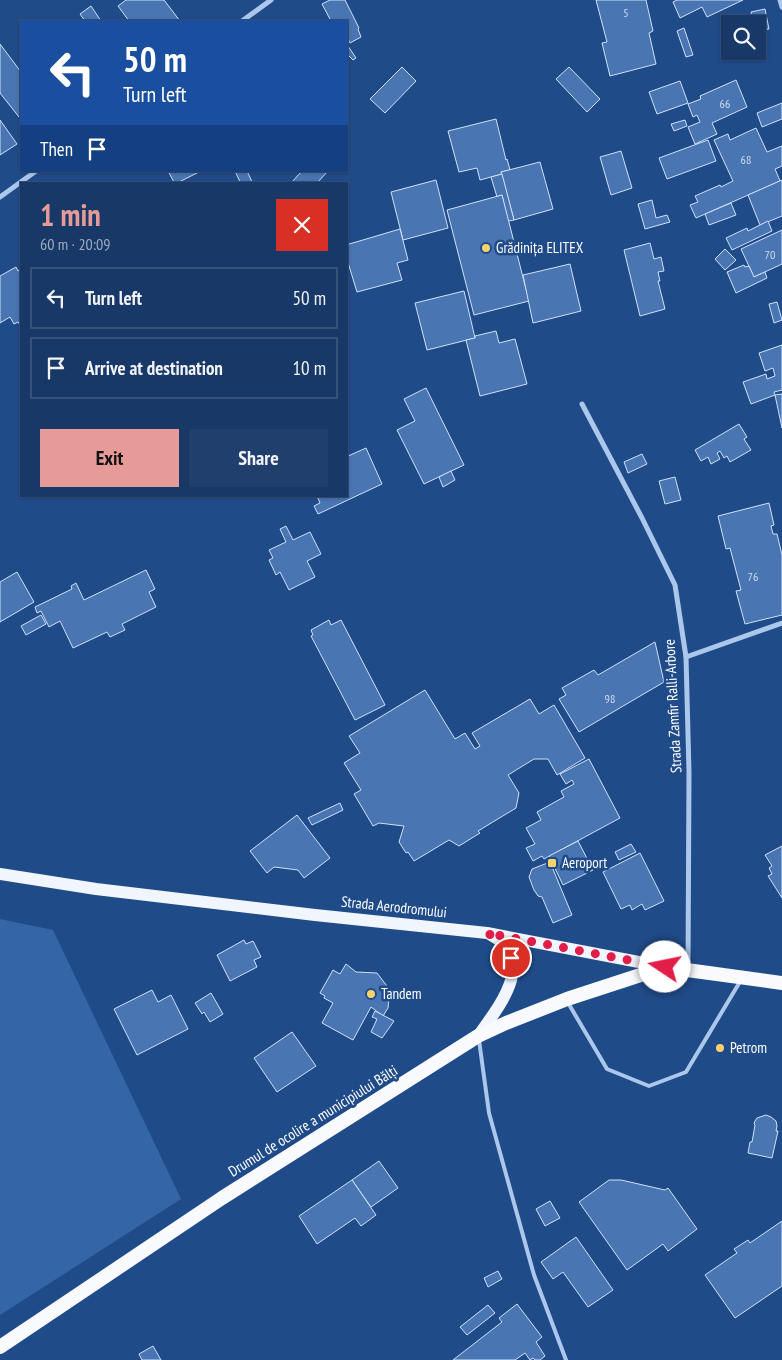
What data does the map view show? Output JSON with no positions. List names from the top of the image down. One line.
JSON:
{"streets":{"highway":["Strada Aerodromului","Drumul de ocolire a municipiului Bălți"],"street":["Strada Zamfir Ralli-Arbore"]},"crossings":[["Strada Zamfir Ralli-Arbore","Strada Aerodromului"],["Strada Aerodromului","Drumul de ocolire a municipiului Bălți"]],"places":{"other":["Grădinița ELITEX","Tandem","Petrom"],"transit":["Aeroport"]},"house_numbers":["5","66","68","70","76","98"],"page":{"turn":["50 m","Turn left"],"then":"Then","heading":["1 min","60 m · 20:09"],"list":[{"name":"Turn left","value":"50 m"},{"name":"Arrive at destination","value":"10 m"}],"buttons":["Exit","Share"]}}
